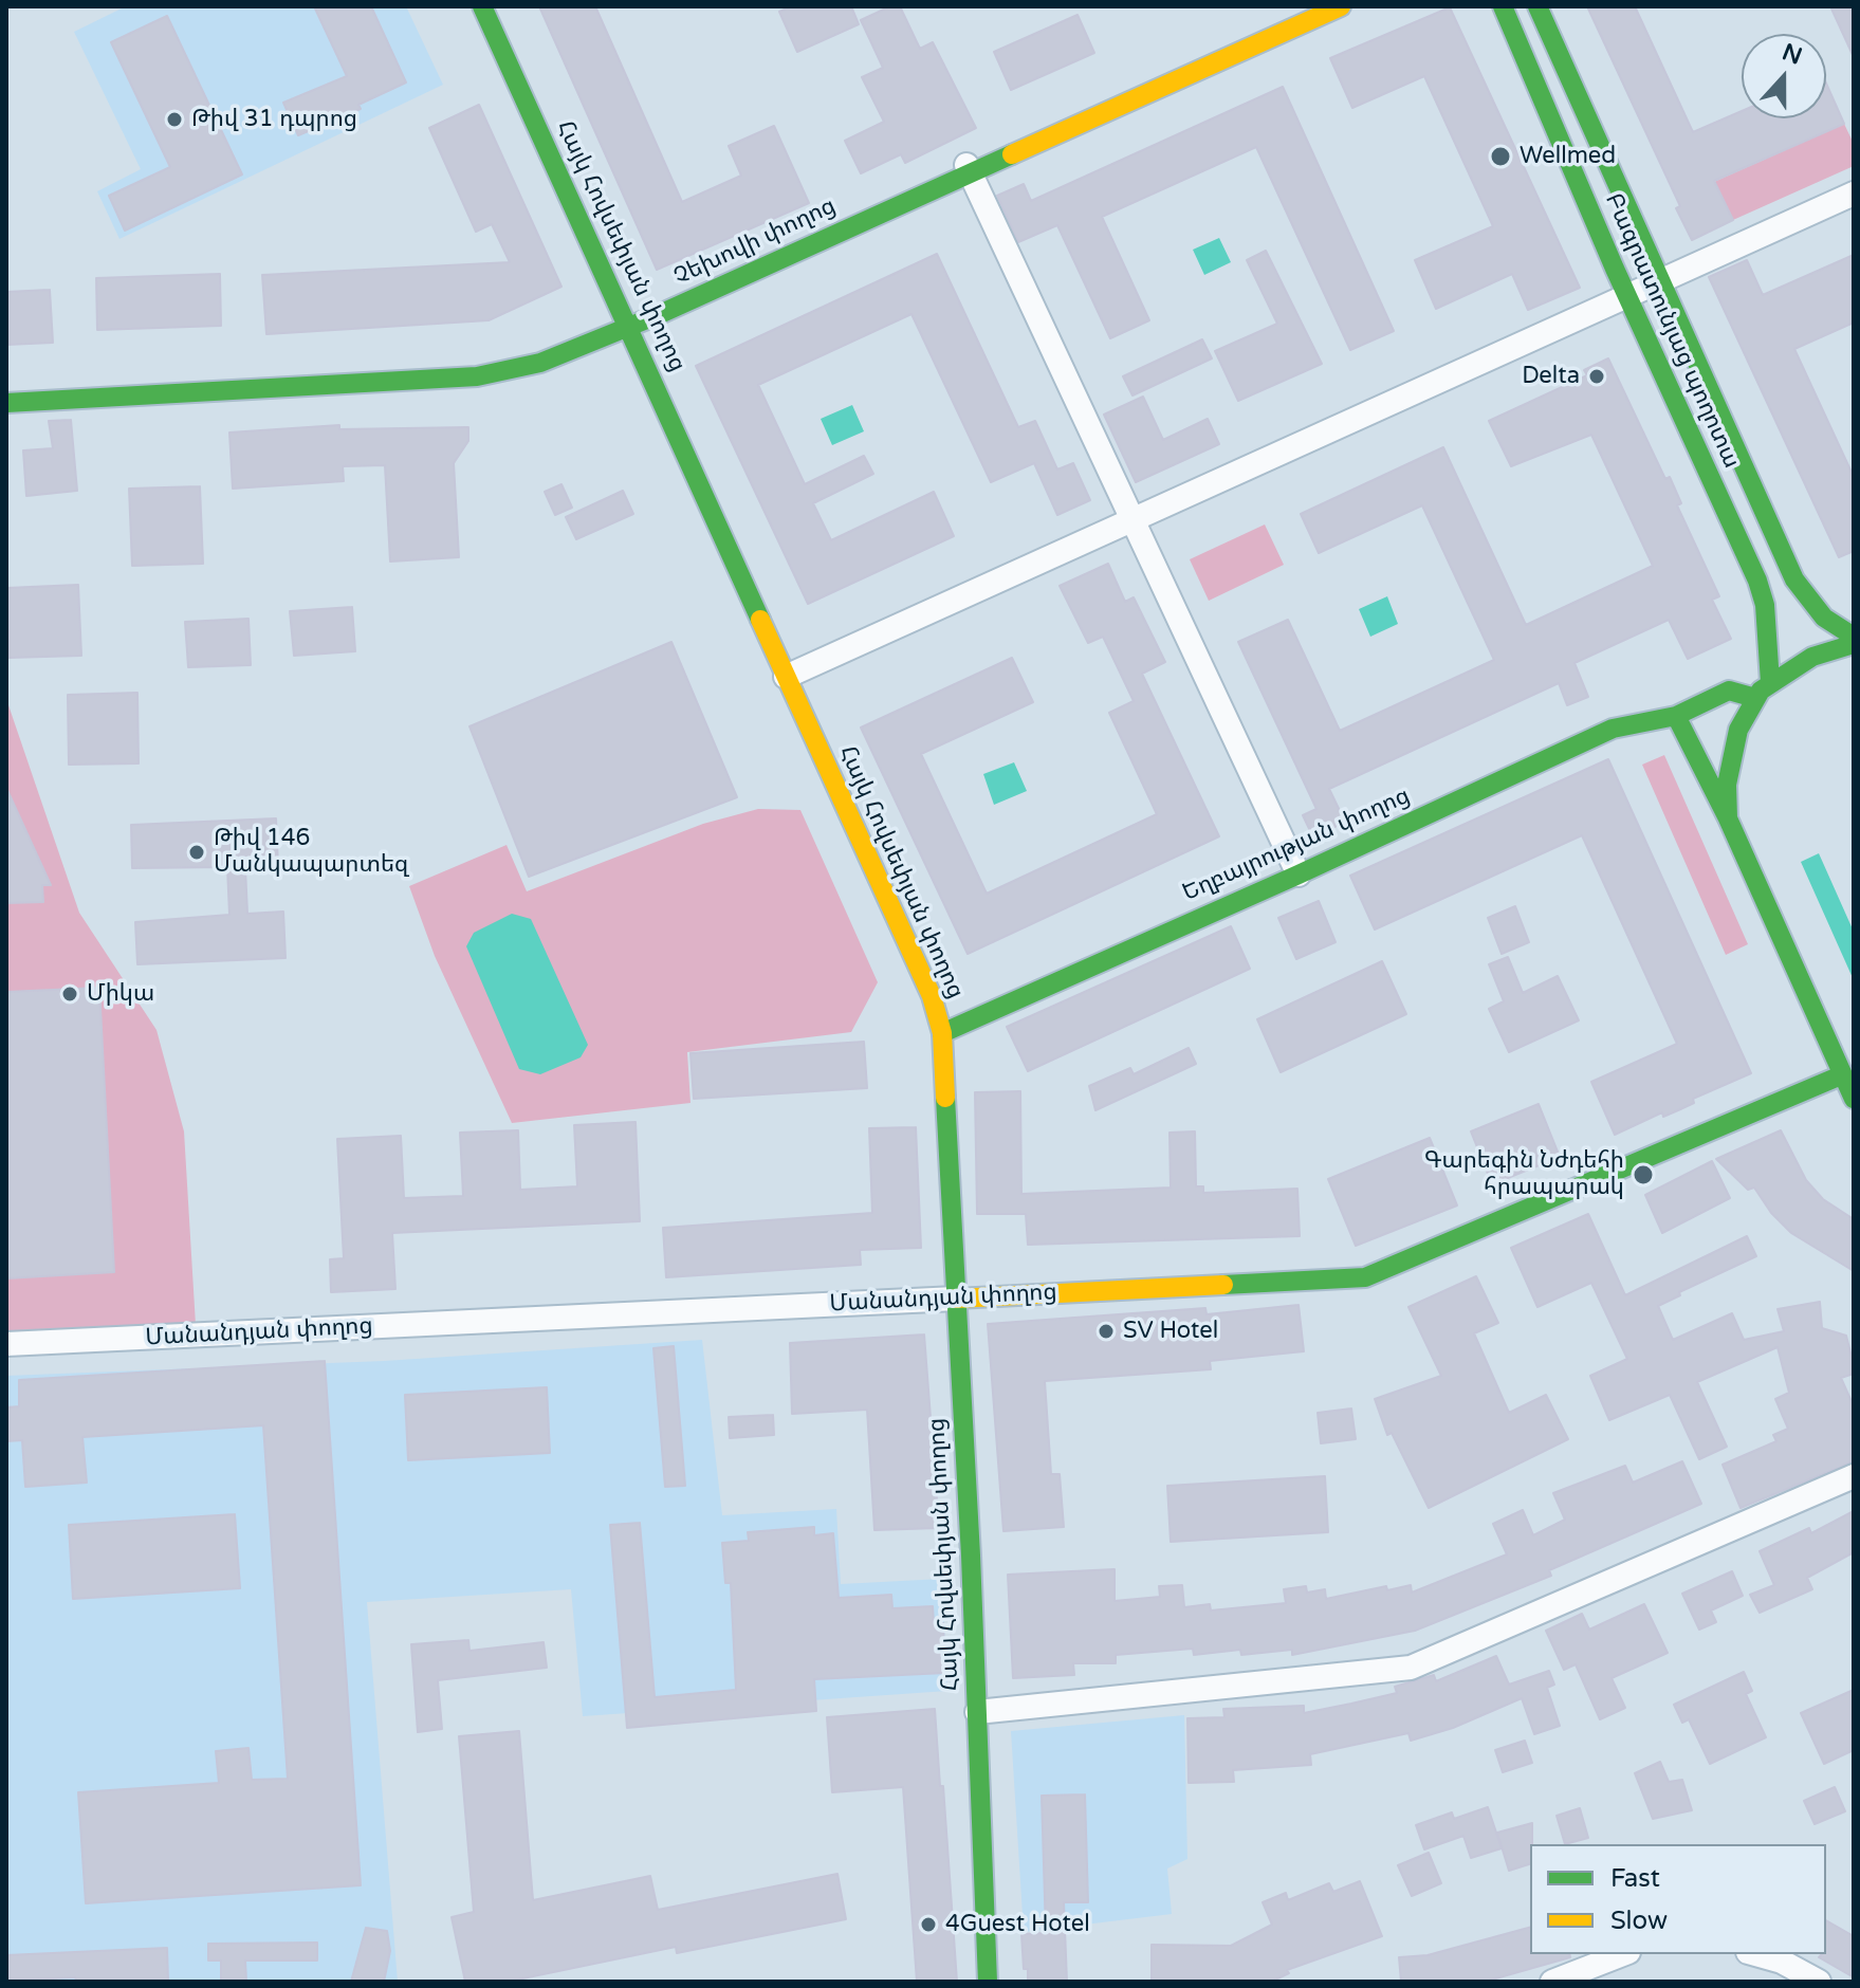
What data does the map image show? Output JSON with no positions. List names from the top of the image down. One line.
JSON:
{"streets":{"street":["Չեխովի փողոց","Հայկ Հովսեփյան փողոց","Բագրատունյաց պողոտա","Եղբայրության փողոց","Մանանդյան փողոց"]},"crossings":[["Չեխովի փողոց","Հայկ Հովսեփյան փողոց"],["Հայկ Հովսեփյան փողոց","Եղբայրության փողոց"],["Հայկ Հովսեփյան փողոց","Մանանդյան փողոց"]],"places":["Թիվ 31 դպրոց","Wellmed","Delta","Թիվ 146 Մանկապարտեզ","Միկա","Գարեգին Նժդեհի հրապարակ","SV Hotel","4Guest Hotel"],"legend":["Fast","Slow"],"north":"top"}
